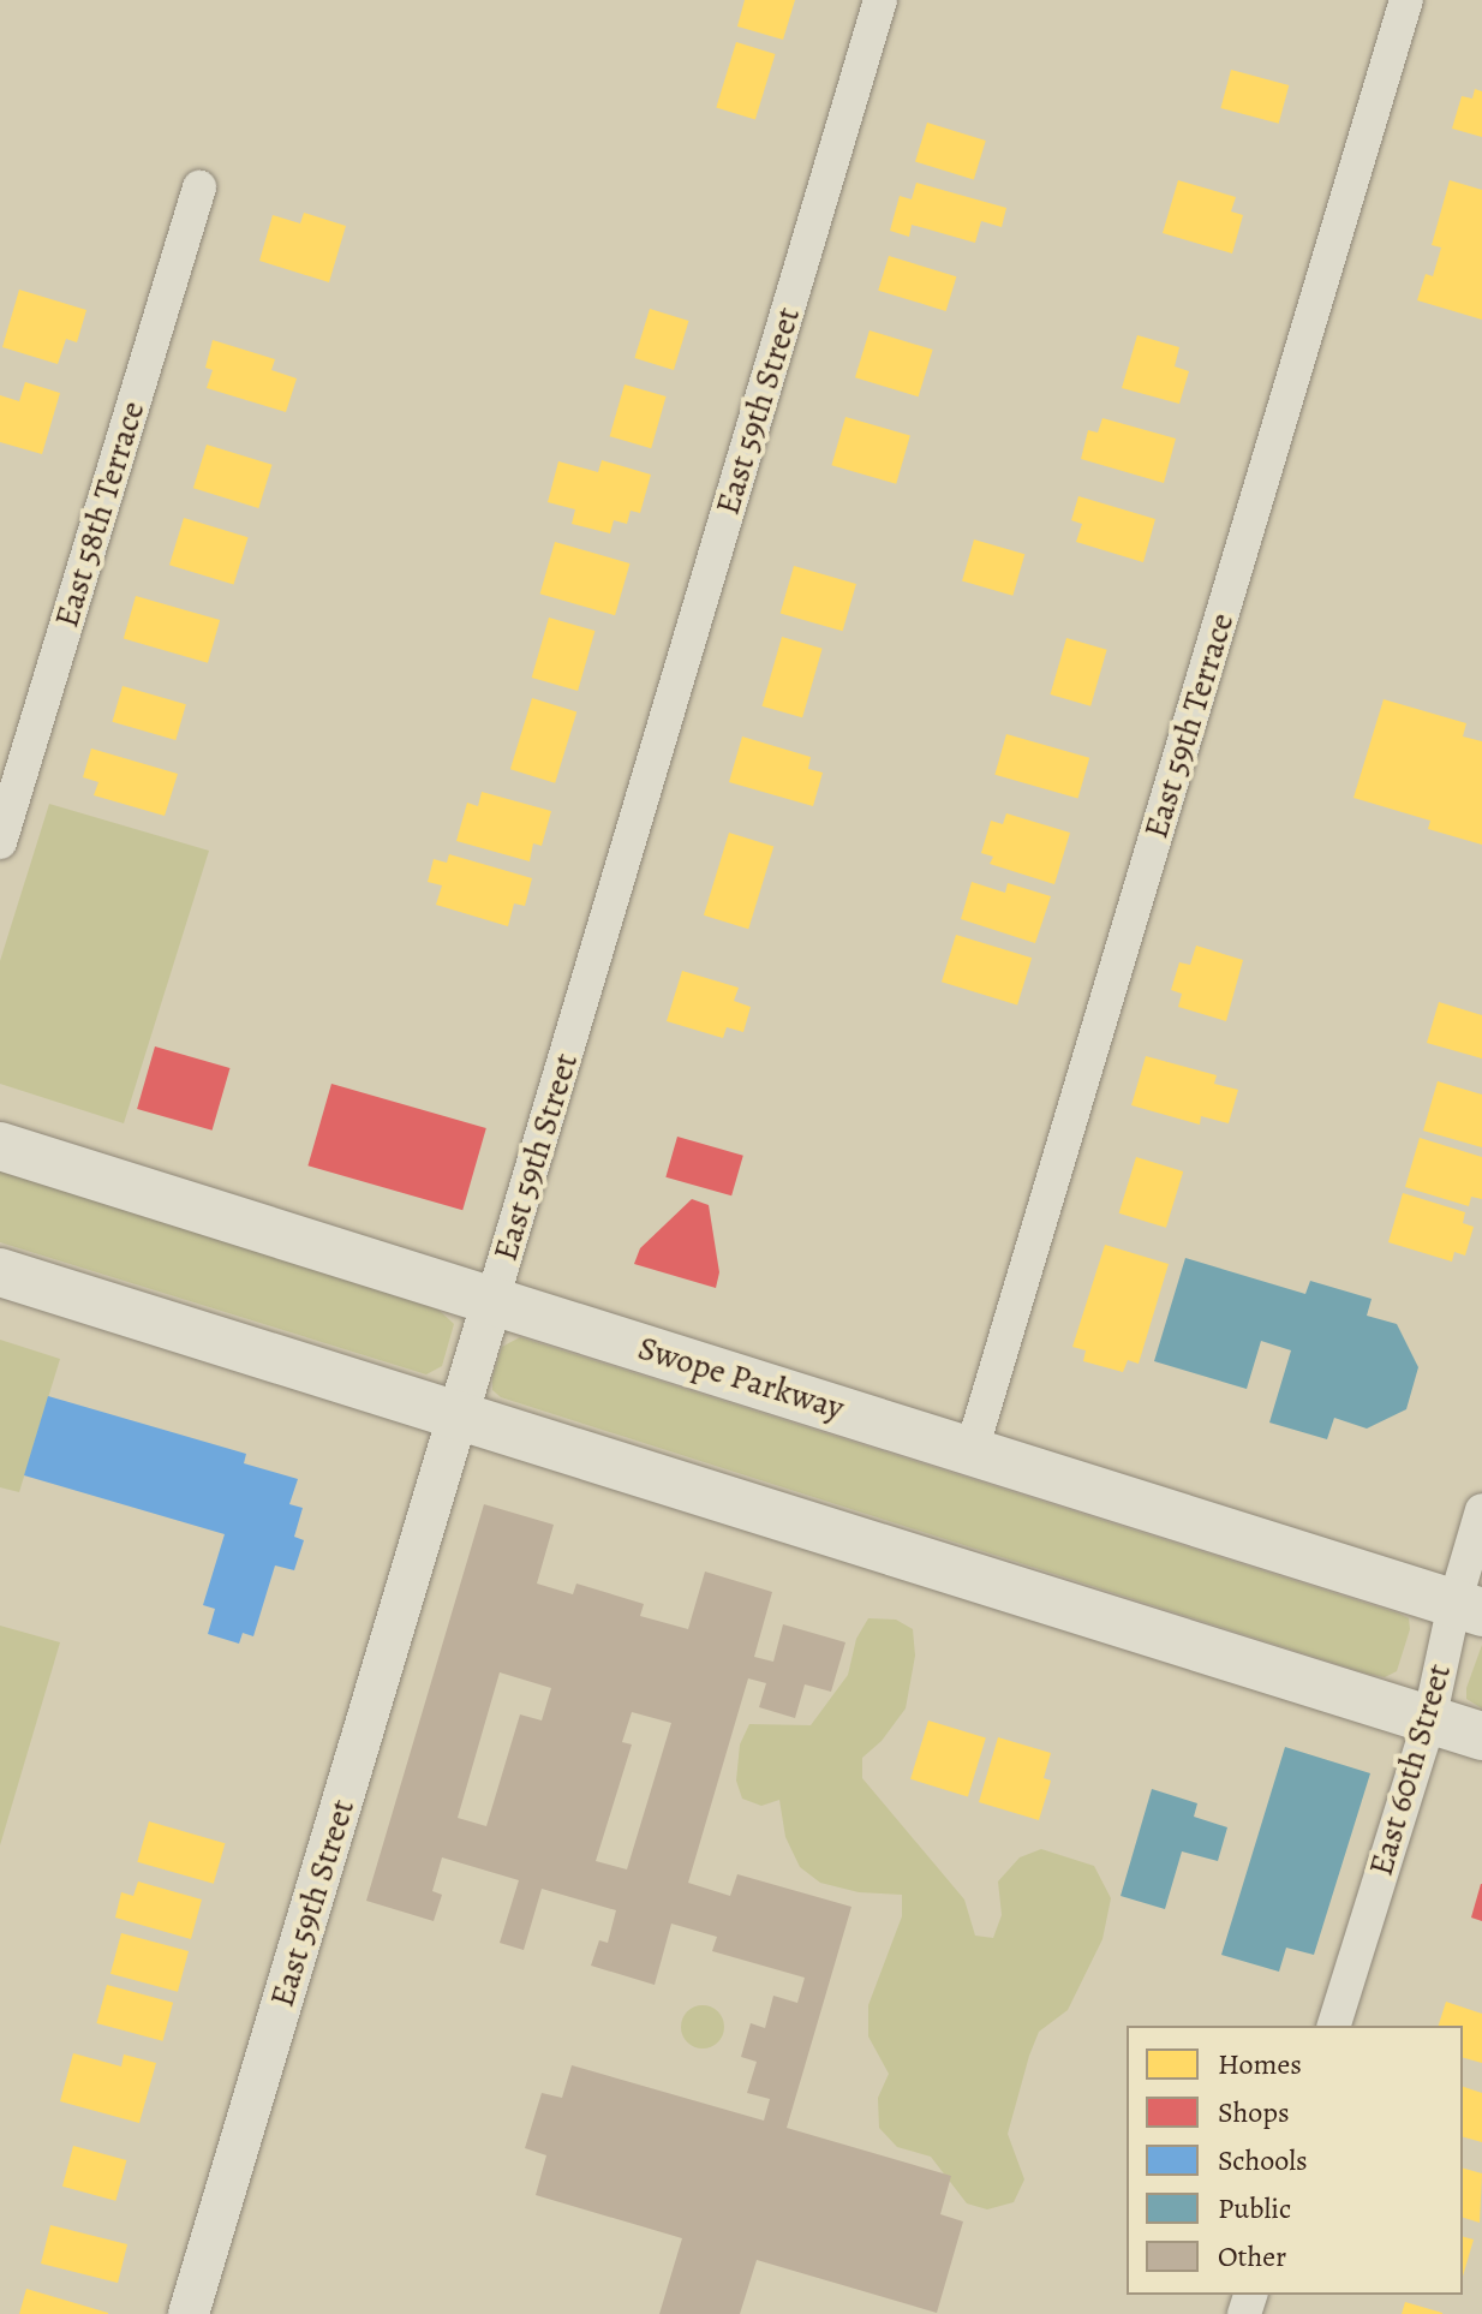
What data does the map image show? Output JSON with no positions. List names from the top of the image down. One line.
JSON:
{"streets":{"main road":["Swope Parkway"],"street":["East 59th Street","East 58th Terrace","East 59th Terrace","East 60th Street"]},"crossings":[["East 59th Street","Swope Parkway"],["East 59th Terrace","Swope Parkway"],["Swope Parkway","East 60th Street"]],"legend":["Homes","Shops","Schools","Public","Other"]}
